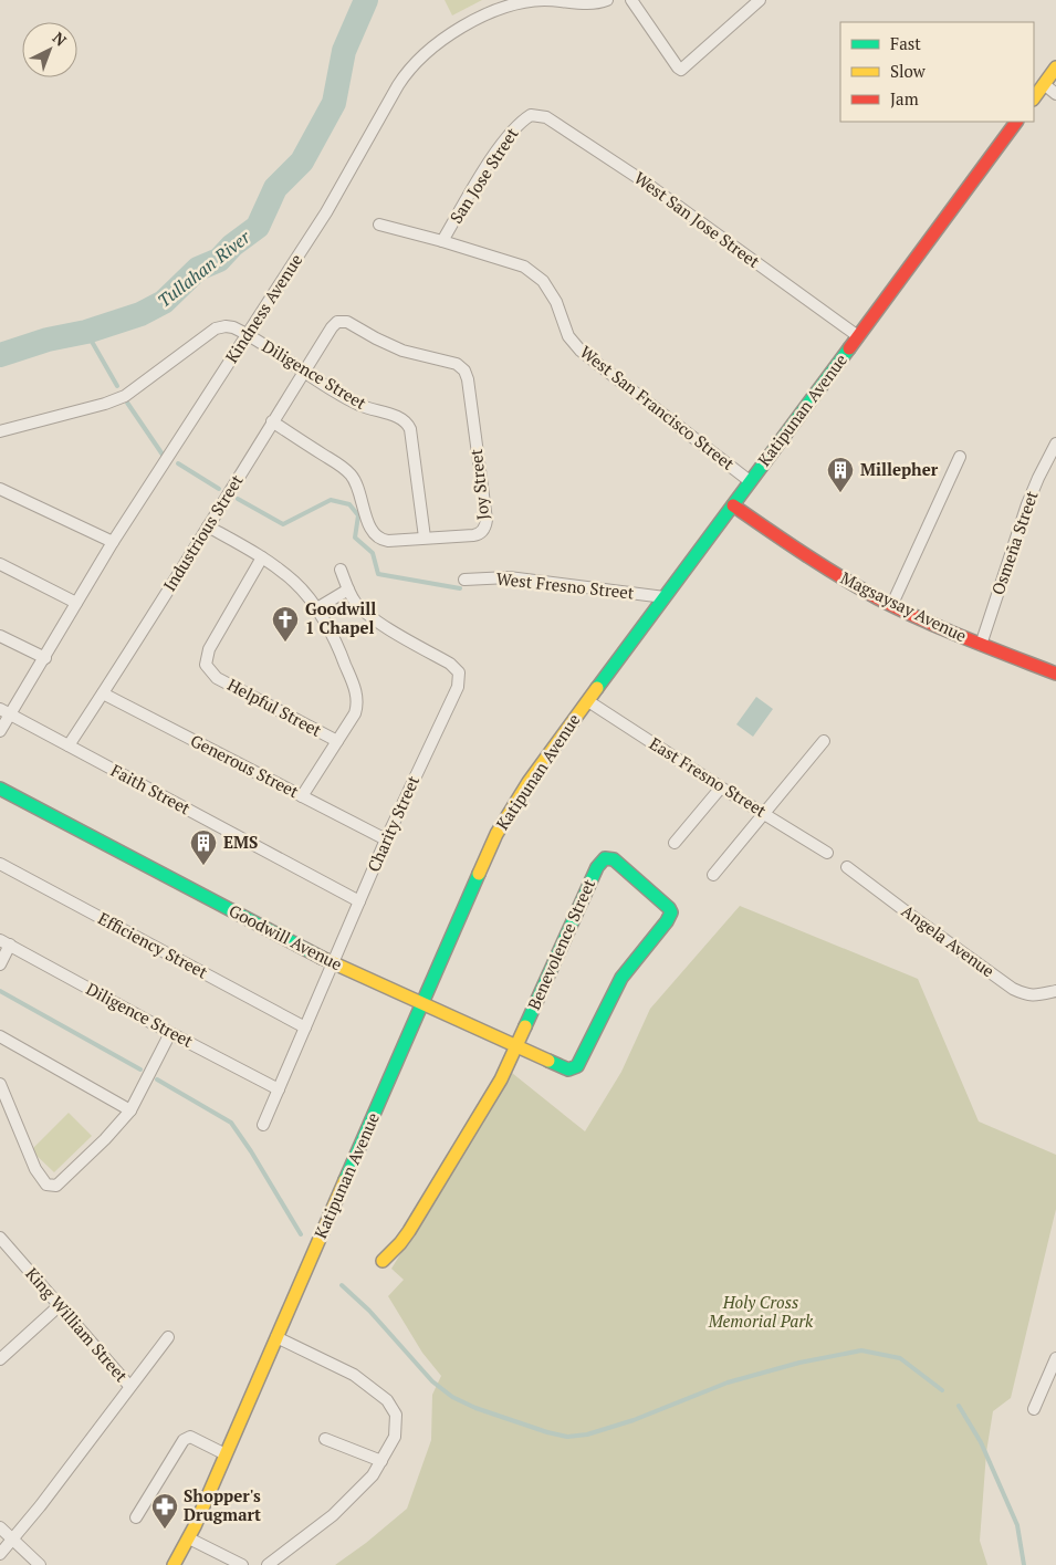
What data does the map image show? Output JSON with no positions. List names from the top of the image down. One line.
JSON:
{"streets":{"street":["San Jose Street","West San Jose Street","Kindness Avenue","Diligence Street","West San Francisco Street","Katipunan Avenue","Joy Street","Industrious Street","Osmeña Street","West Fresno Street","Magsaysay Avenue","Helpful Street","Generous Street","East Fresno Street","Faith Street","Charity Street","Goodwill Avenue","Angela Avenue","Benevolence Street","Efficiency Street","King William Street"]},"crossings":[["San Jose Street","West San Jose Street"],["San Jose Street","West San Francisco Street"],["West San Jose Street","Katipunan Avenue"],["Kindness Avenue","Diligence Street"],["Kindness Avenue","Faith Street"],["Diligence Street","Joy Street"],["Diligence Street","Industrious Street"],["Diligence Street","Charity Street"],["West San Francisco Street","Katipunan Avenue"],["Katipunan Avenue","West Fresno Street"],["Katipunan Avenue","Magsaysay Avenue"],["Katipunan Avenue","East Fresno Street"],["Katipunan Avenue","Goodwill Avenue"],["Joy Street","Industrious Street"],["Industrious Street","Generous Street"],["Industrious Street","Faith Street"],["Osmeña Street","Magsaysay Avenue"],["Generous Street","Charity Street"],["Faith Street","Charity Street"],["Charity Street","Goodwill Avenue"],["Charity Street","Efficiency Street"],["Goodwill Avenue","Benevolence Street"]],"water":["Tullahan River"],"parks":["Holy Cross Memorial Park"],"places":{"building":["Millepher","EMS"],"church":["Goodwill 1 Chapel"],"pharmacy":["Shopper's Drugmart"]},"legend":["Fast","Slow","Jam"],"north":"top right"}
